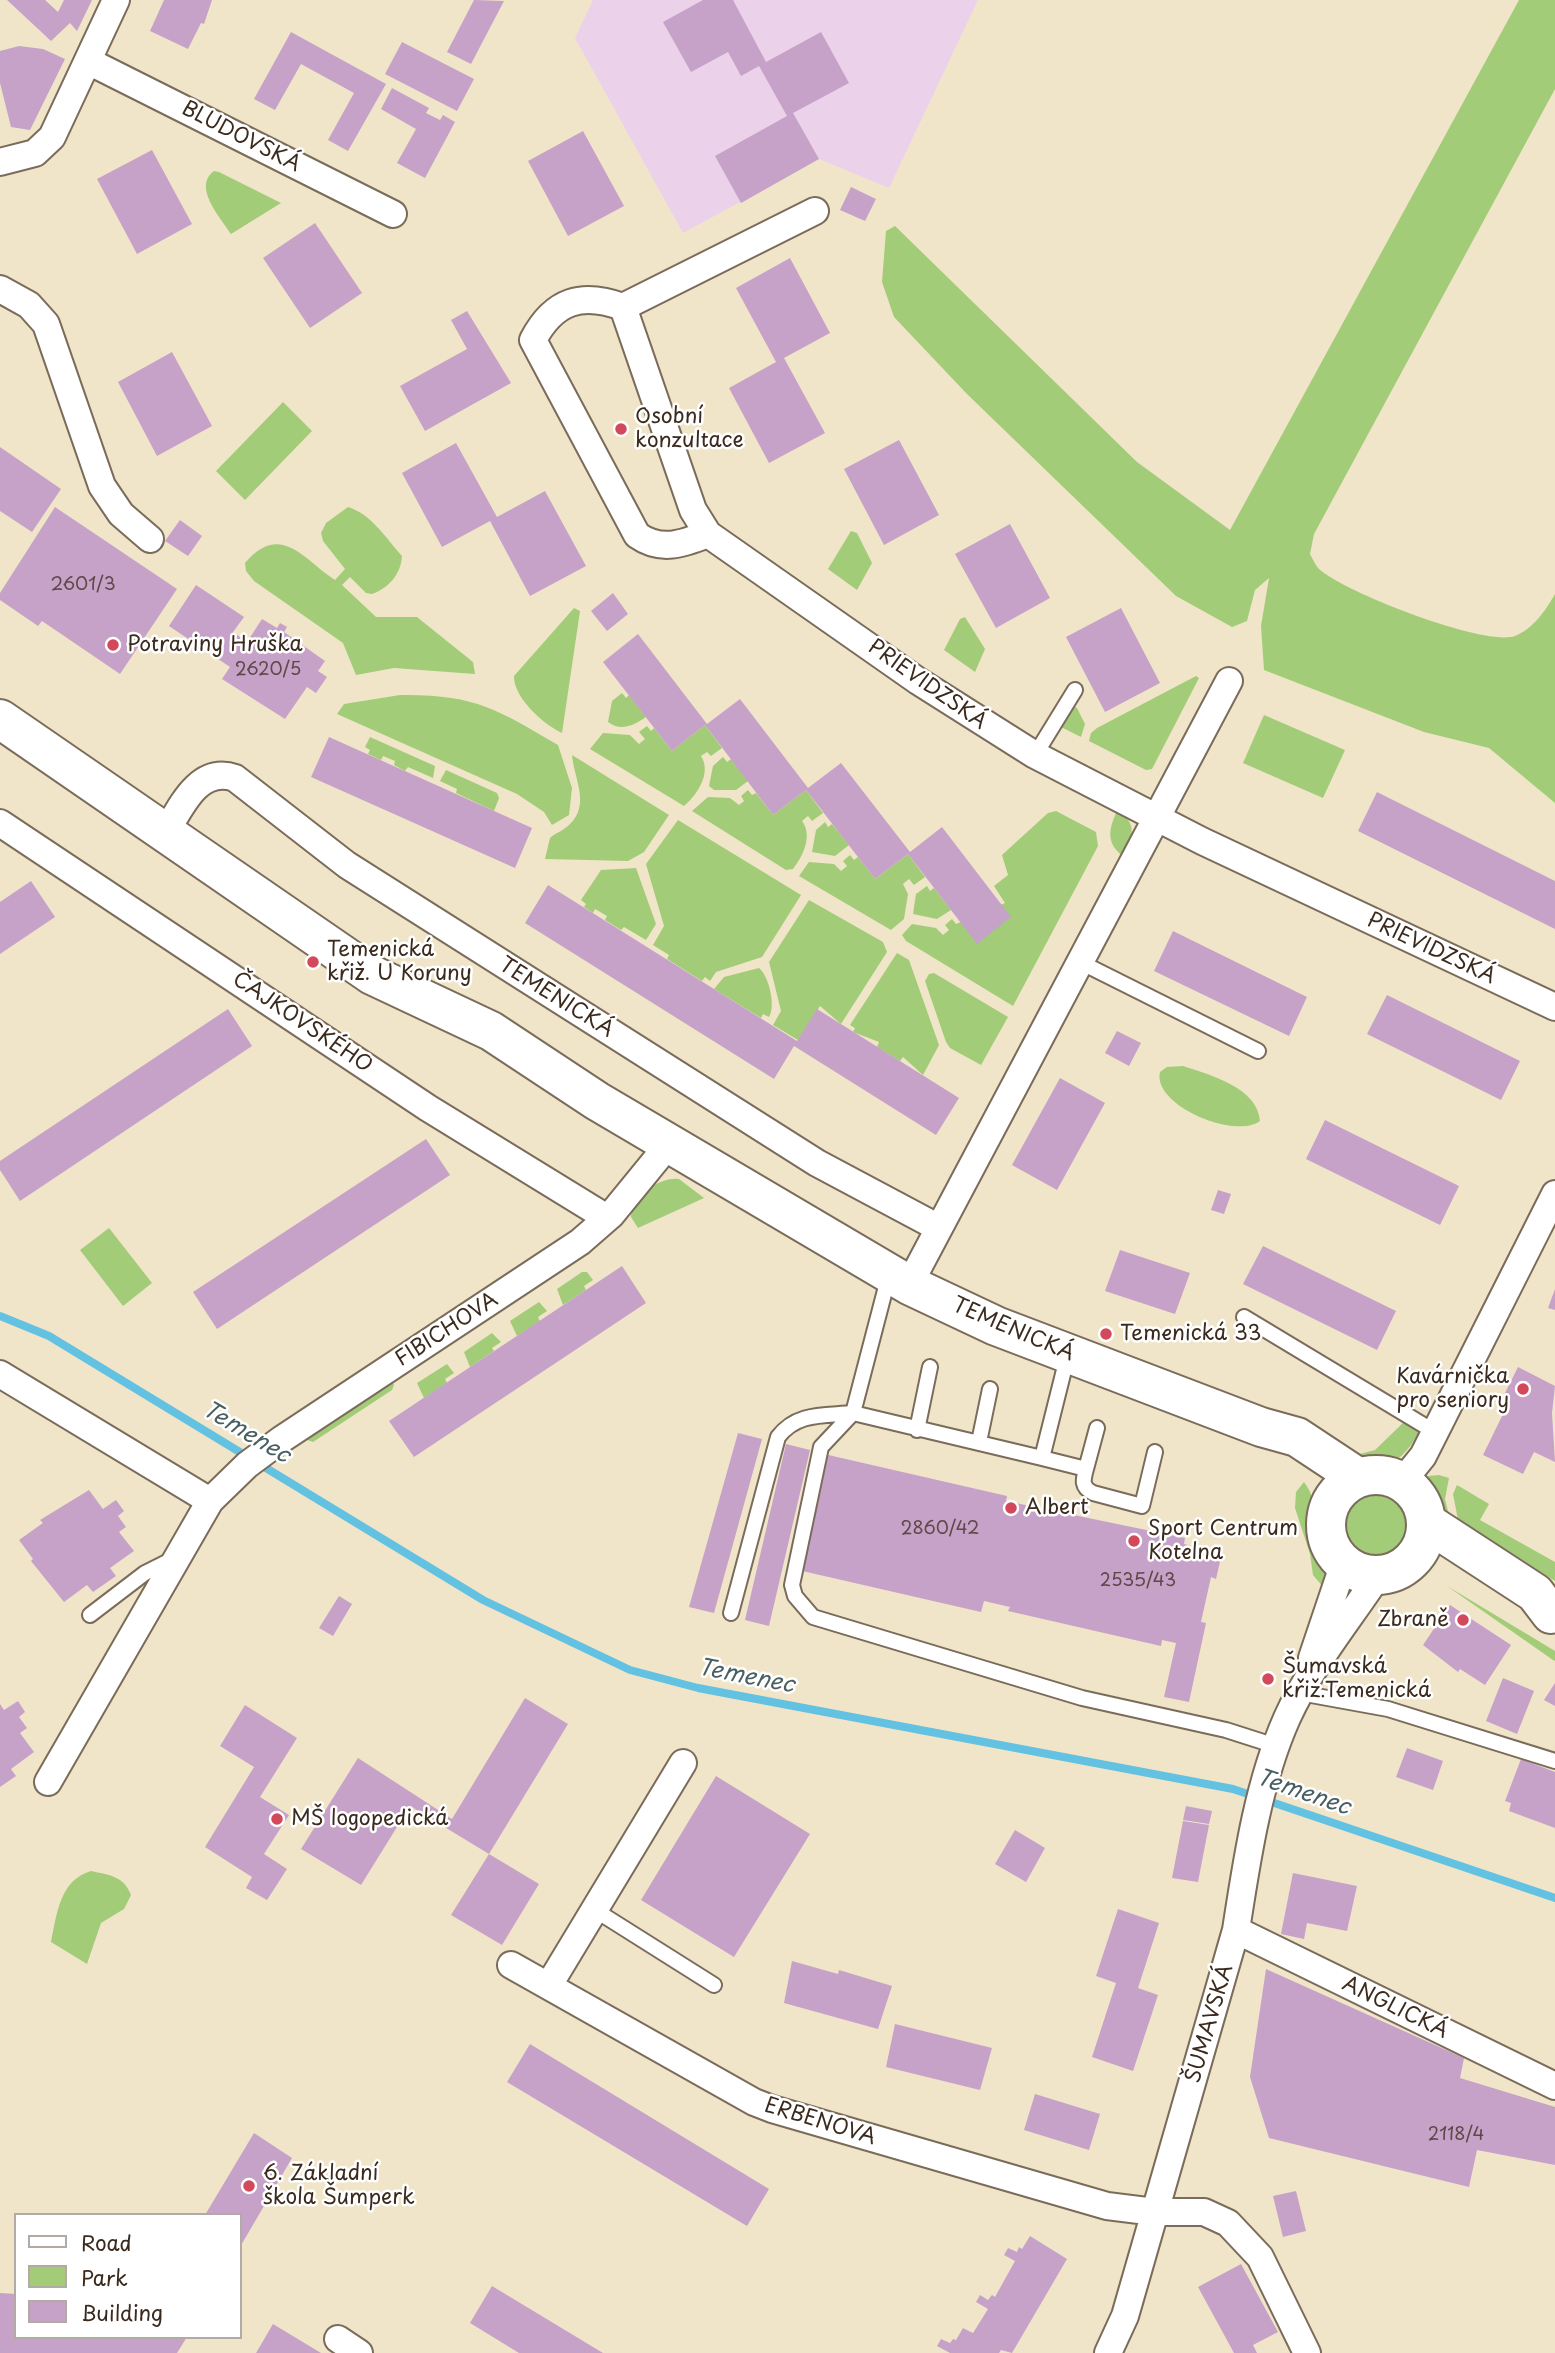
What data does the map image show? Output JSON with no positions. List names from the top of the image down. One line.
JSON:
{"streets":{"street":["BLUDOVSKÁ","PRIEVIDZSKÁ","TEMENICKÁ","ČAJKOVSKÉHO","FIBICHOVA","ANGLICKÁ","ŠUMAVSKÁ","ERBENOVA"]},"crossings":[["TEMENICKÁ","FIBICHOVA"],["TEMENICKÁ","ŠUMAVSKÁ"],["ČAJKOVSKÉHO","FIBICHOVA"],["ANGLICKÁ","ŠUMAVSKÁ"],["ŠUMAVSKÁ","ERBENOVA"]],"water":["Temenec"],"places":["Osobní konzultace","Potraviny Hruška","Temenická křiž. U Koruny","Temenická 33","Kavárnička pro seniory","Albert","Sport Centrum Kotelna","Zbraně","Šumavská křiž.Temenická","MŠ logopedická","6. Základní škola Šumperk"],"house_numbers":["2601/3","2620/5","2860/42","2535/43","2118/4"],"legend":["Road","Park","Building"]}
